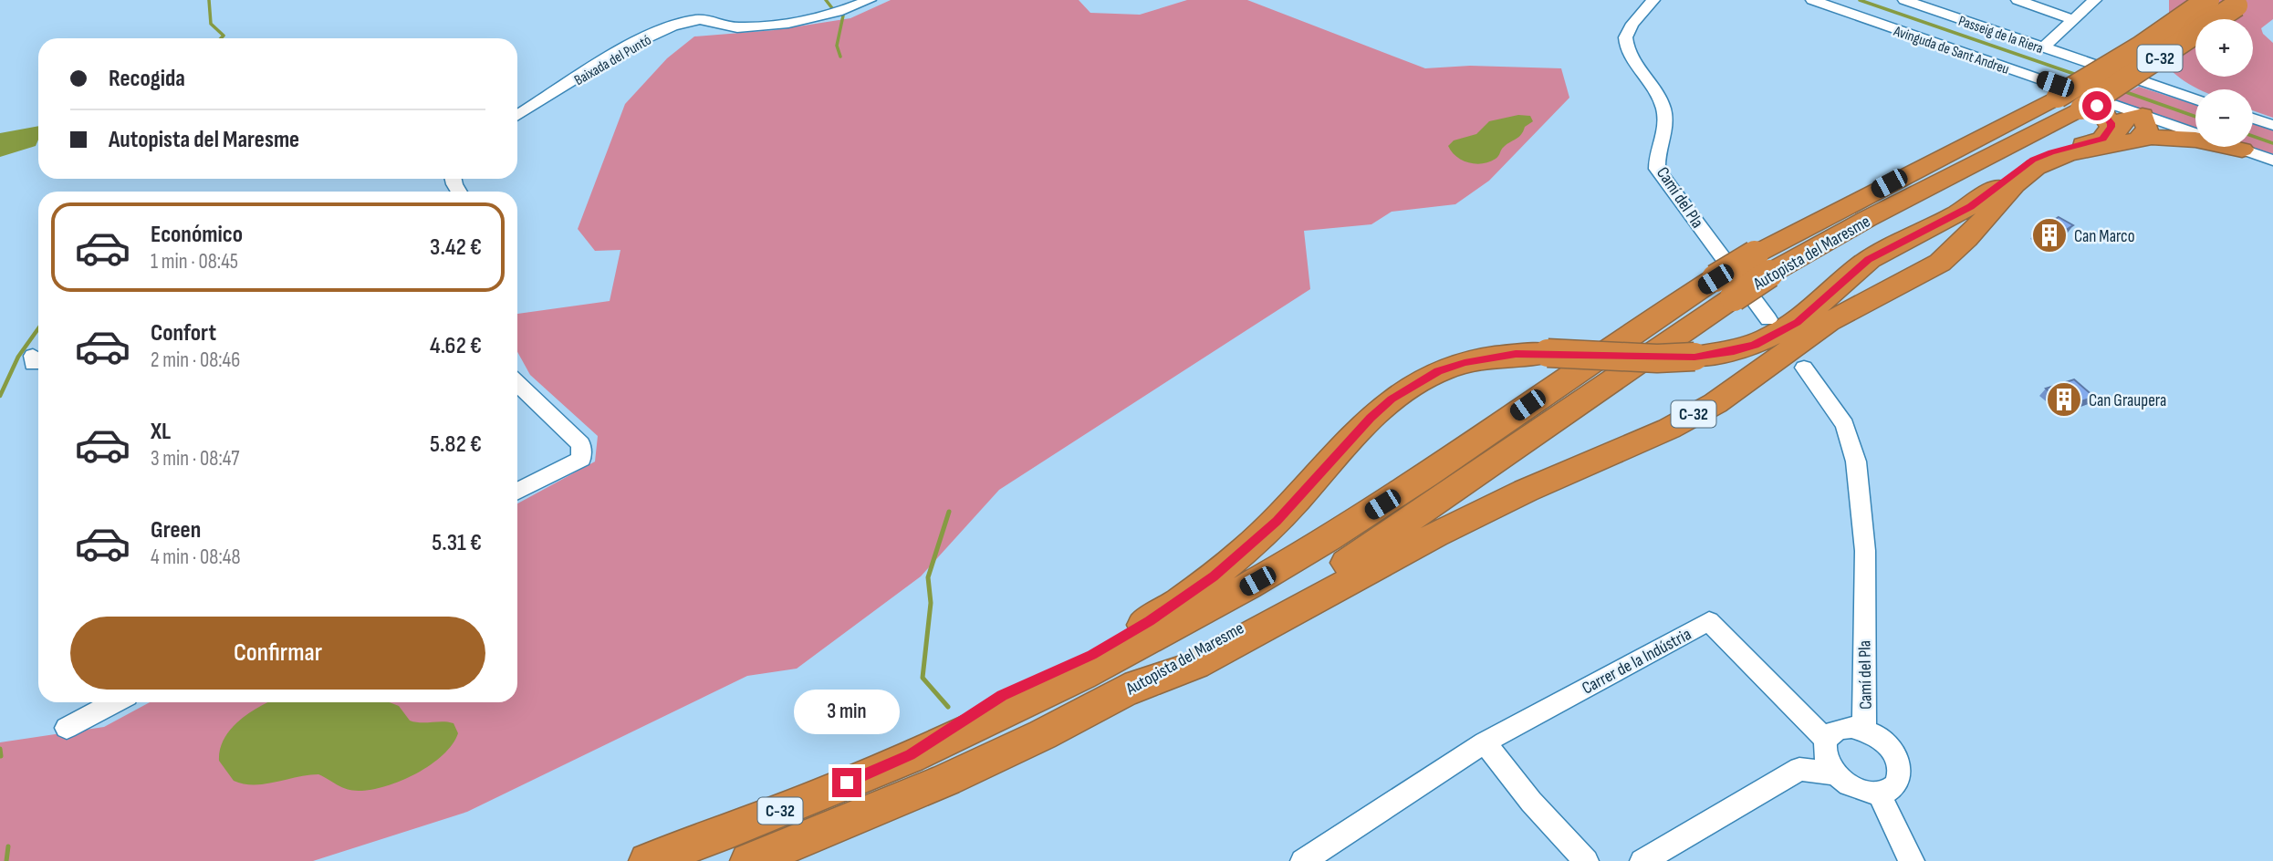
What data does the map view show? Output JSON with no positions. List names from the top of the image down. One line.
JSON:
{"streets":{"highway":["C-32","Autopista del Maresme"],"street":["Passeig de la Riera","Avinguda de Sant Andreu","Baixada del Puntó","Camí del Pla","Carrer de la Indústria"]},"crossings":[["Avinguda de Sant Andreu","C-32"],["Avinguda de Sant Andreu","Autopista del Maresme"],["C-32","Autopista del Maresme"],["Camí del Pla","Carrer de la Indústria"]],"places":{"building":["Can Marco","Can Graupera"]},"page":{"map_buttons":["+","−"],"banner":["Recogida","Autopista del Maresme"],"list":[{"name":"Económico","note":"1 min · 08:45","value":"3.42 €"},{"name":"Confort","note":"2 min · 08:46","value":"4.62 €"},{"name":"XL","note":"3 min · 08:47","value":"5.82 €"},{"name":"Green","note":"4 min · 08:48","value":"5.31 €"}],"buttons":"Confirmar","bubble":"3 min"}}
